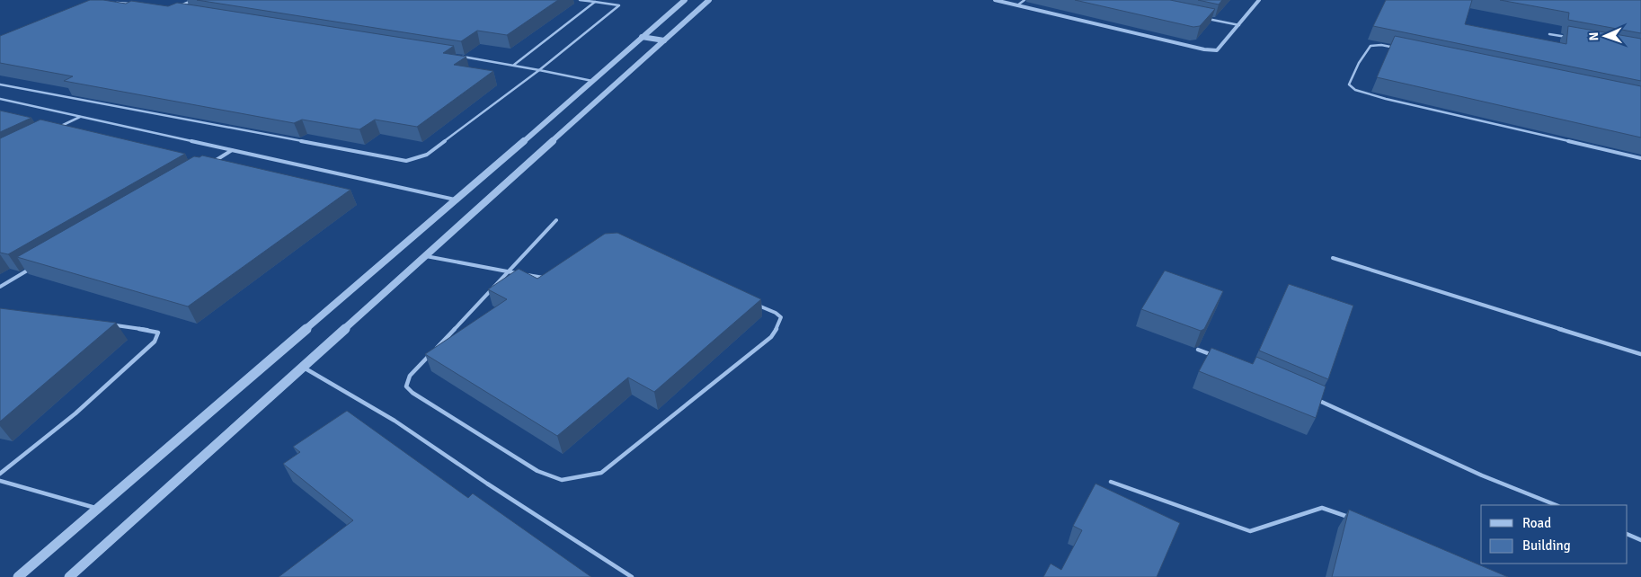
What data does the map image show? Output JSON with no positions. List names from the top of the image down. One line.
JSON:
{"legend":["Road","Building"],"north":"left"}
